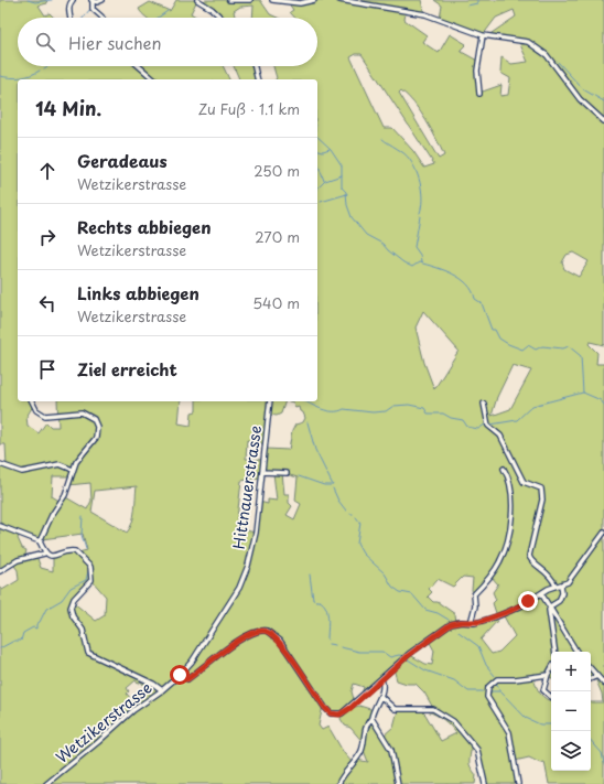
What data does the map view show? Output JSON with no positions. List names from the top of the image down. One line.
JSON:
{"streets":{"street":["Hittnauerstrasse","Wetzikerstrasse"]},"crossings":[["Hittnauerstrasse","Wetzikerstrasse"]],"page":{"search":"Hier suchen","heading":["14 Min.","Zu Fuß · 1.1 km"],"list":[["Geradeaus","Wetzikerstrasse","250 m"],["Rechts abbiegen","Wetzikerstrasse","270 m"],["Links abbiegen","Wetzikerstrasse","540 m"],"Ziel erreicht"],"map_buttons":["+","−"]}}
